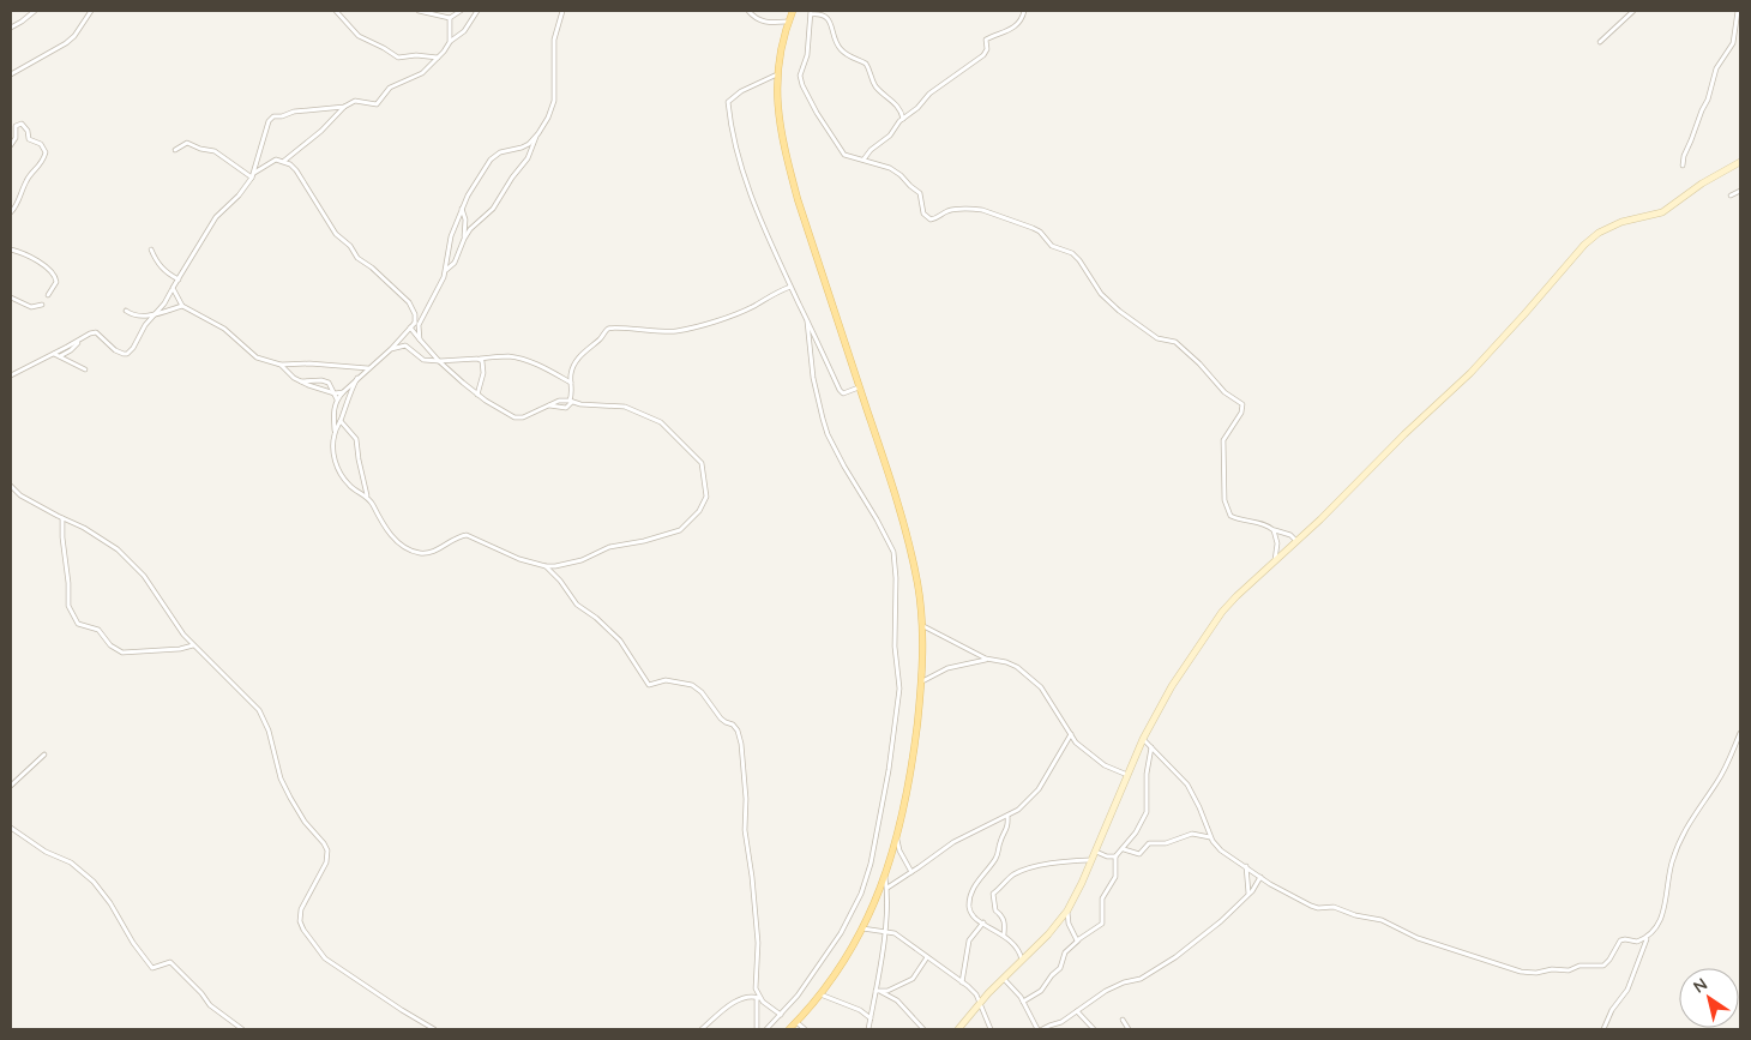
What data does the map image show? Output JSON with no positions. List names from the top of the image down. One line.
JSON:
{"north":"top left"}
